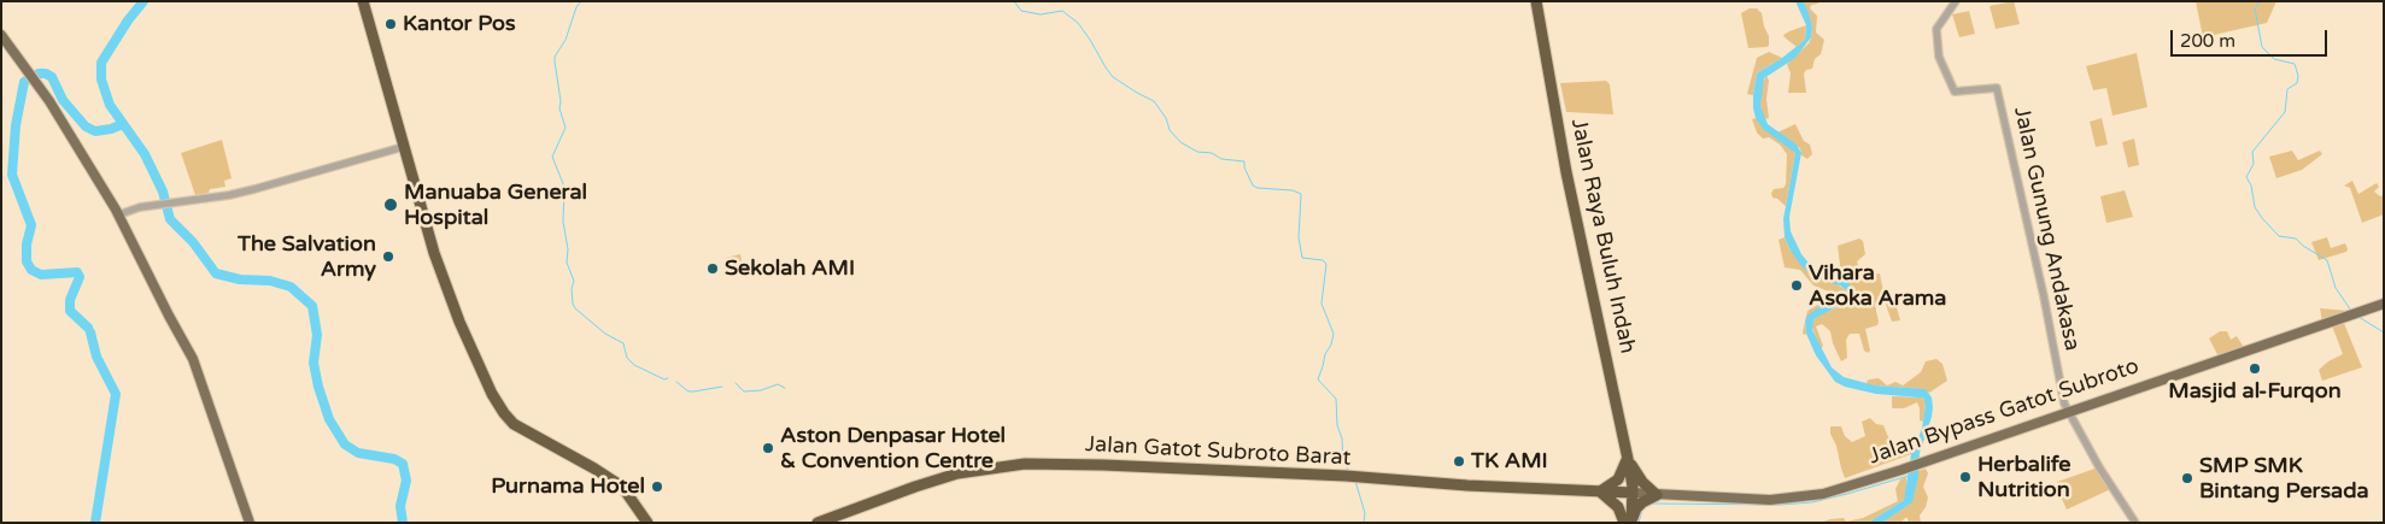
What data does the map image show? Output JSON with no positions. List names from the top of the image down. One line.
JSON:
{"streets":{"highway":["Jalan Raya Buluh Indah","Jalan Gatot Subroto Barat"],"main road":["Jalan Bypass Gatot Subroto"],"street":["Jalan Gunung Andakasa"]},"crossings":[["Jalan Gunung Andakasa","Jalan Bypass Gatot Subroto"],["Jalan Raya Buluh Indah","Jalan Bypass Gatot Subroto"],["Jalan Raya Buluh Indah","Jalan Gatot Subroto Barat"],["Jalan Bypass Gatot Subroto","Jalan Gatot Subroto Barat"]],"places":["Kantor Pos","Manuaba General Hospital","The Salvation Army","Sekolah AMI","Vihara Asoka Arama","Masjid al-Furqon","Aston Denpasar Hotel & Convention Centre","TK AMI","Herbalife Nutrition","SMP SMK Bintang Persada","Purnama Hotel"],"scale_bar":"200 m"}
